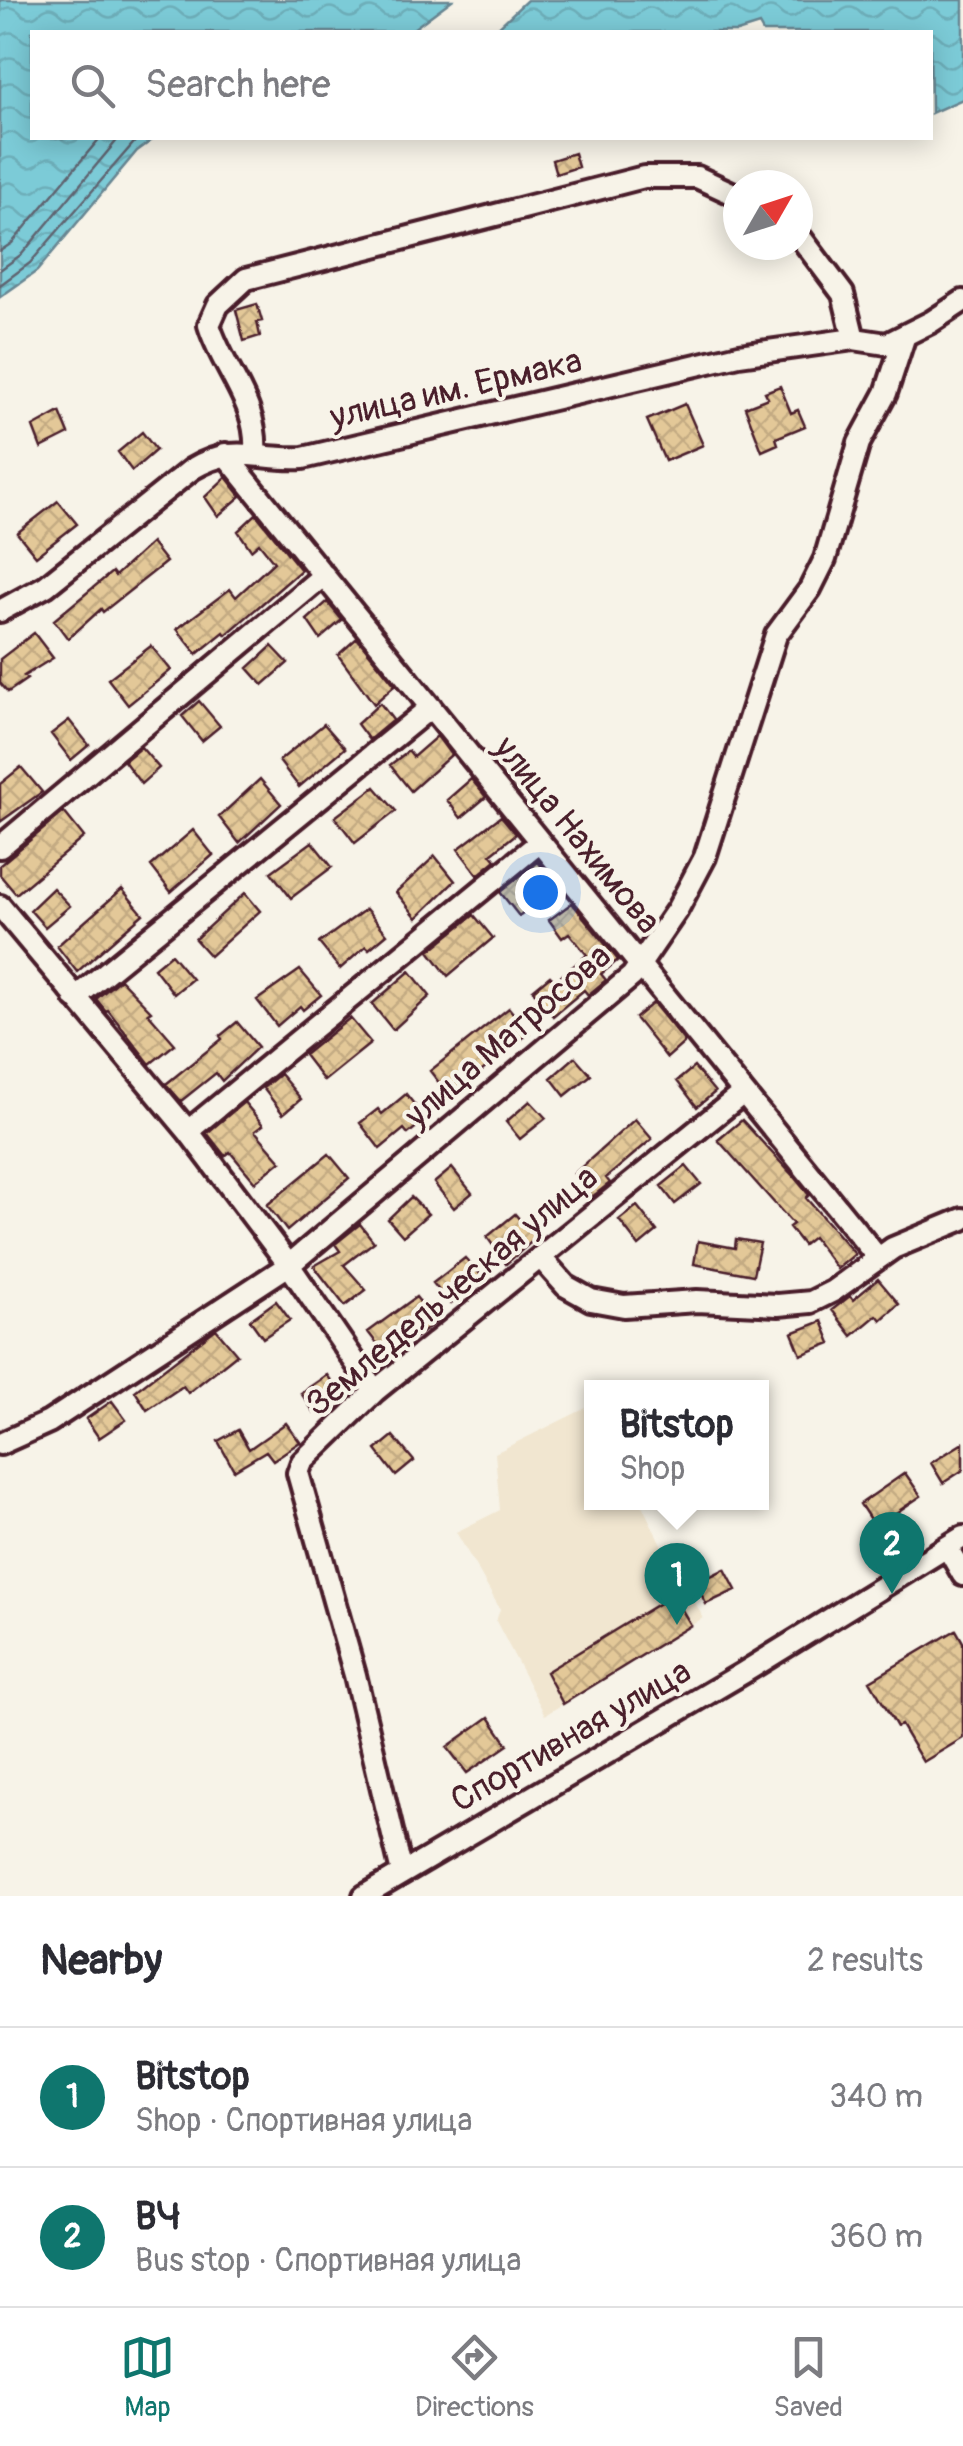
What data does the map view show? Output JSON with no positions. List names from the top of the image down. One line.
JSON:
{"streets":{"street":["улица им. Ермака","улица Нахимова","улица Матросова","Земледельческая улица","Спортивная улица"]},"crossings":[["улица им. Ермака","улица Нахимова"],["улица им. Ермака","улица Матросова"],["улица Нахимова","улица Матросова"],["улица Нахимова","Земледельческая улица"],["Земледельческая улица","Спортивная улица"]],"north":"top right","page":{"search":"Search here","popup":["Bitstop","Shop"],"pins":["2","1"],"heading":["Nearby","2 results"],"list":[{"mark":"1","name":"Bitstop","note":"Shop · Спортивная улица","value":"340 m"},{"mark":"2","name":"ВЧ","note":"Bus stop · Спортивная улица","value":"360 m"}],"nav":["Map","Directions","Saved"]}}
